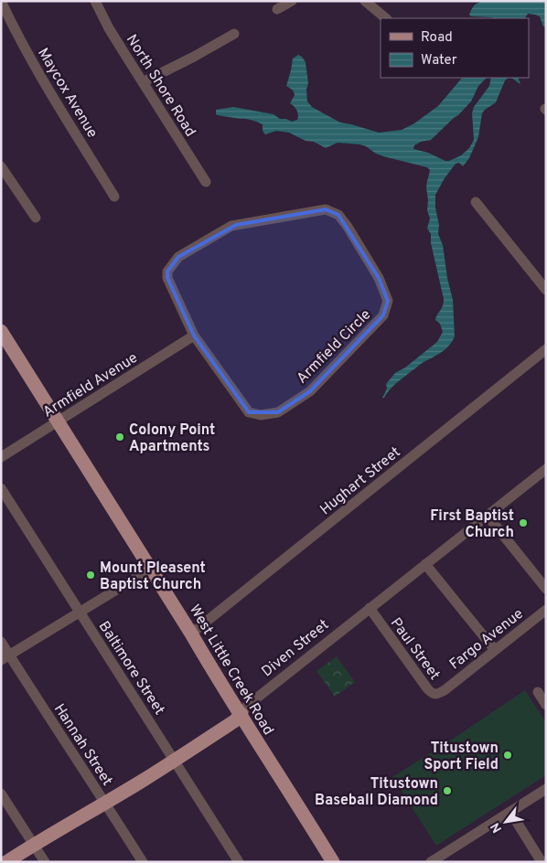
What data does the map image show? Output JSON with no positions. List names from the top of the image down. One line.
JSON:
{"streets":{"main road":["Diven Street","West Little Creek Road"],"street":["North Shore Road","Maycox Avenue","Armfield Circle","Armfield Avenue","Hughart Street","Fargo Avenue","Paul Street","Baltimore Street","Hannah Street"]},"crossings":[["Armfield Circle","Armfield Avenue"],["Armfield Avenue","West Little Creek Road"],["Hughart Street","West Little Creek Road"],["Fargo Avenue","Paul Street"],["Diven Street","Paul Street"],["Diven Street","Baltimore Street"],["Diven Street","West Little Creek Road"],["Diven Street","Hannah Street"]],"places":["Colony Point Apartments","First Baptist Church","Mount Pleasent Baptist Church","Titustown Sport Field","Titustown Baseball Diamond"],"legend":["Road","Water"],"north":"bottom left"}
